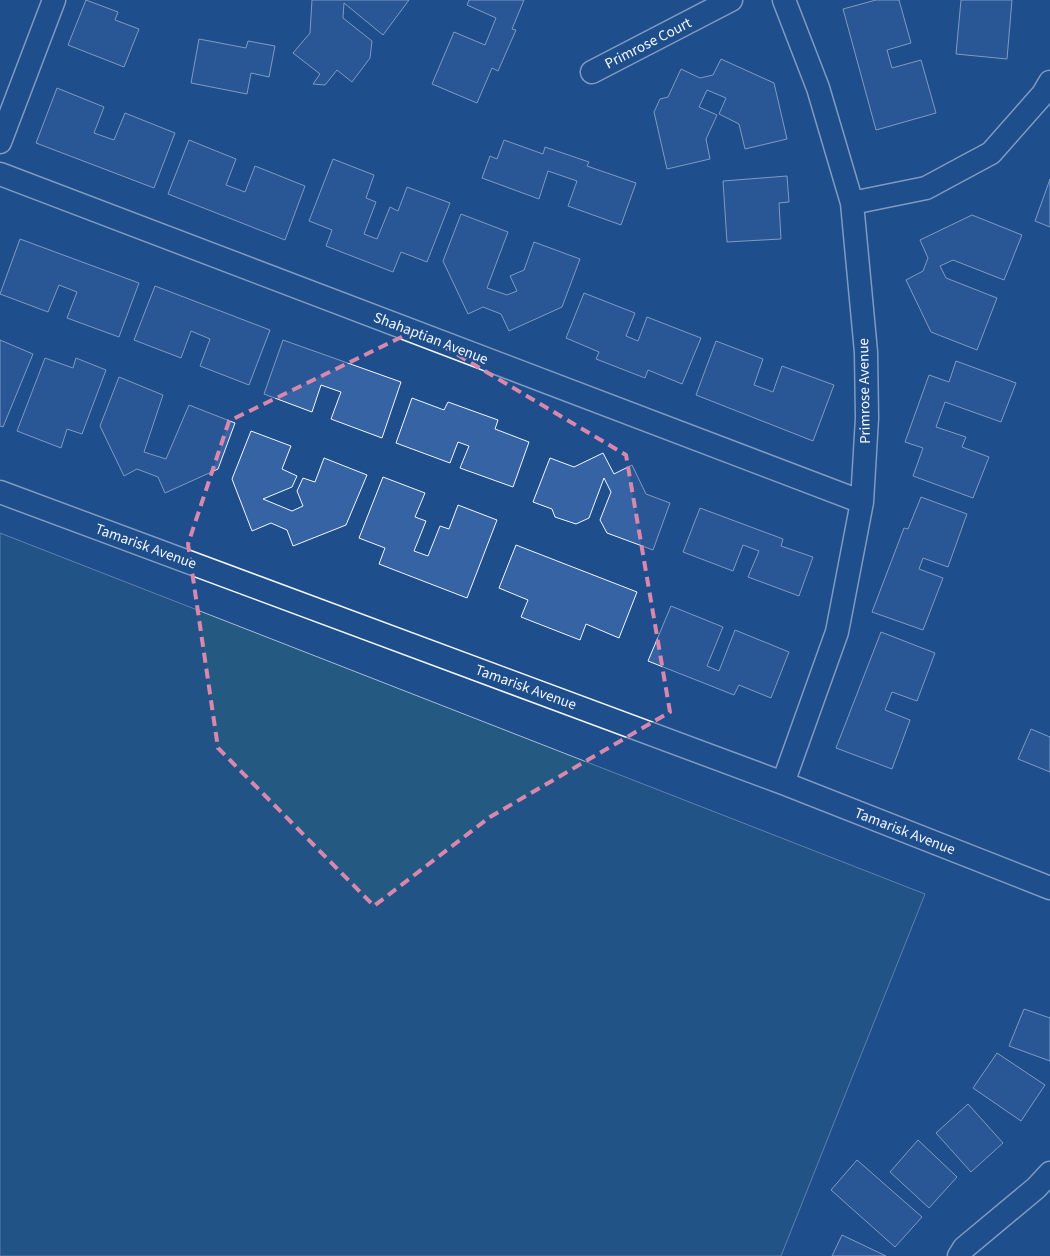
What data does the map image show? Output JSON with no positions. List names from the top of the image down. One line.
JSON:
{"streets":{"street":["Primrose Court","Shahaptian Avenue","Primrose Avenue","Tamarisk Avenue"]},"crossings":[["Shahaptian Avenue","Primrose Avenue"],["Primrose Avenue","Tamarisk Avenue"]]}
